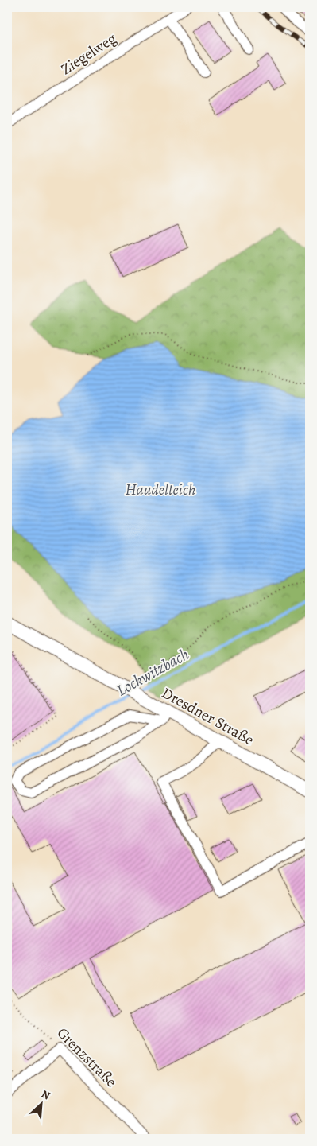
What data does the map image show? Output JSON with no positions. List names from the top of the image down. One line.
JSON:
{"streets":{"main road":["Dresdner Straße"],"street":["Ziegelweg","Grenzstraße"]},"water":["Haudelteich","Lockwitzbach"],"north":"top right"}
